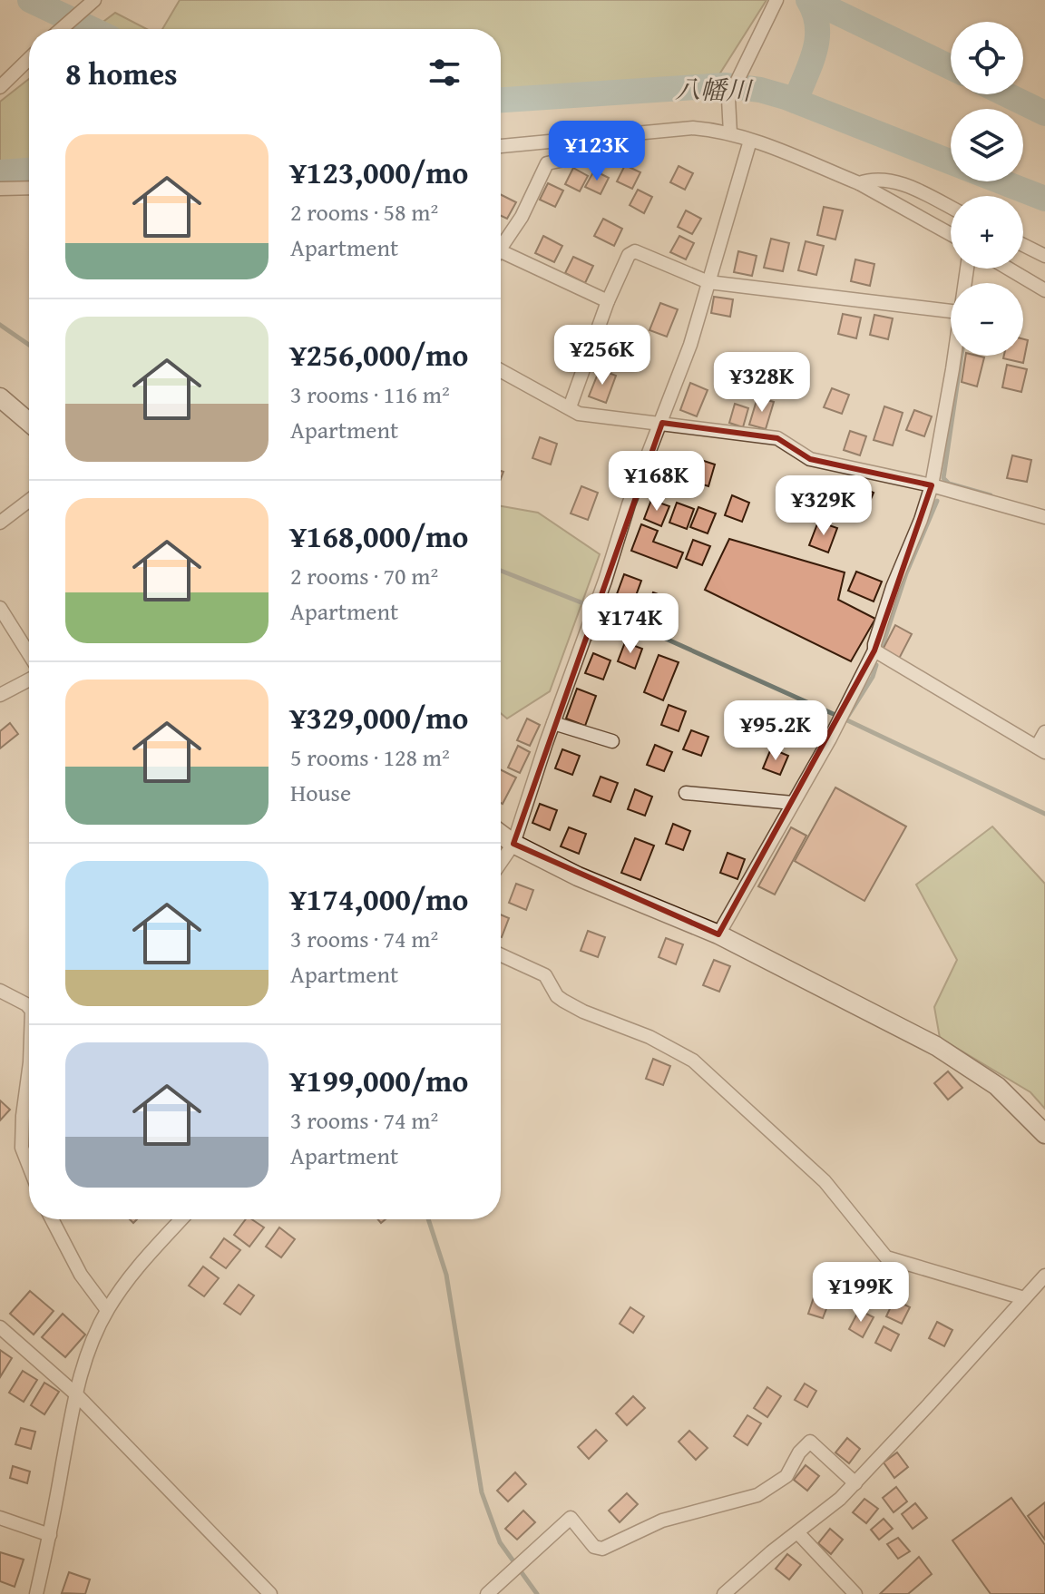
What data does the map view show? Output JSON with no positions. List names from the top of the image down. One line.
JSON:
{"water":["八幡川"],"page":{"map_buttons":["+","−"],"heading":"8 homes","list":[{"name":"¥123,000/mo","note":"2 rooms · 58 m² · Apartment"},{"name":"¥256,000/mo","note":"3 rooms · 116 m² · Apartment"},{"name":"¥168,000/mo","note":"2 rooms · 70 m² · Apartment"},{"name":"¥329,000/mo","note":"5 rooms · 128 m² · House"},{"name":"¥174,000/mo","note":"3 rooms · 74 m² · Apartment"},{"name":"¥199,000/mo","note":"3 rooms · 74 m² · Apartment"}],"price":["¥123K","¥256K","¥328K","¥168K","¥329K","¥174K","¥95.2K","¥199K"]}}
